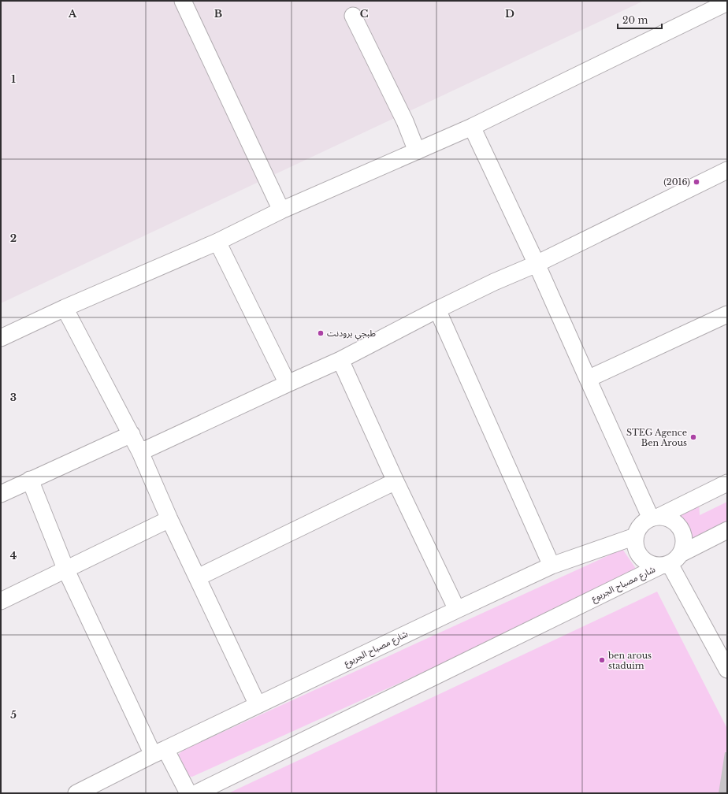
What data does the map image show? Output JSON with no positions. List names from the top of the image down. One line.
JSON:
{"streets":{"street":["شارع مصباح الجربوع"]},"places":["(2016)","طبجي برودنت","STEG Agence Ben Arous","ben arous staduim"],"scale_bar":"20 m","grid":{"columns":["A","B","C","D"],"rows":["1","2","3","4","5"]}}
